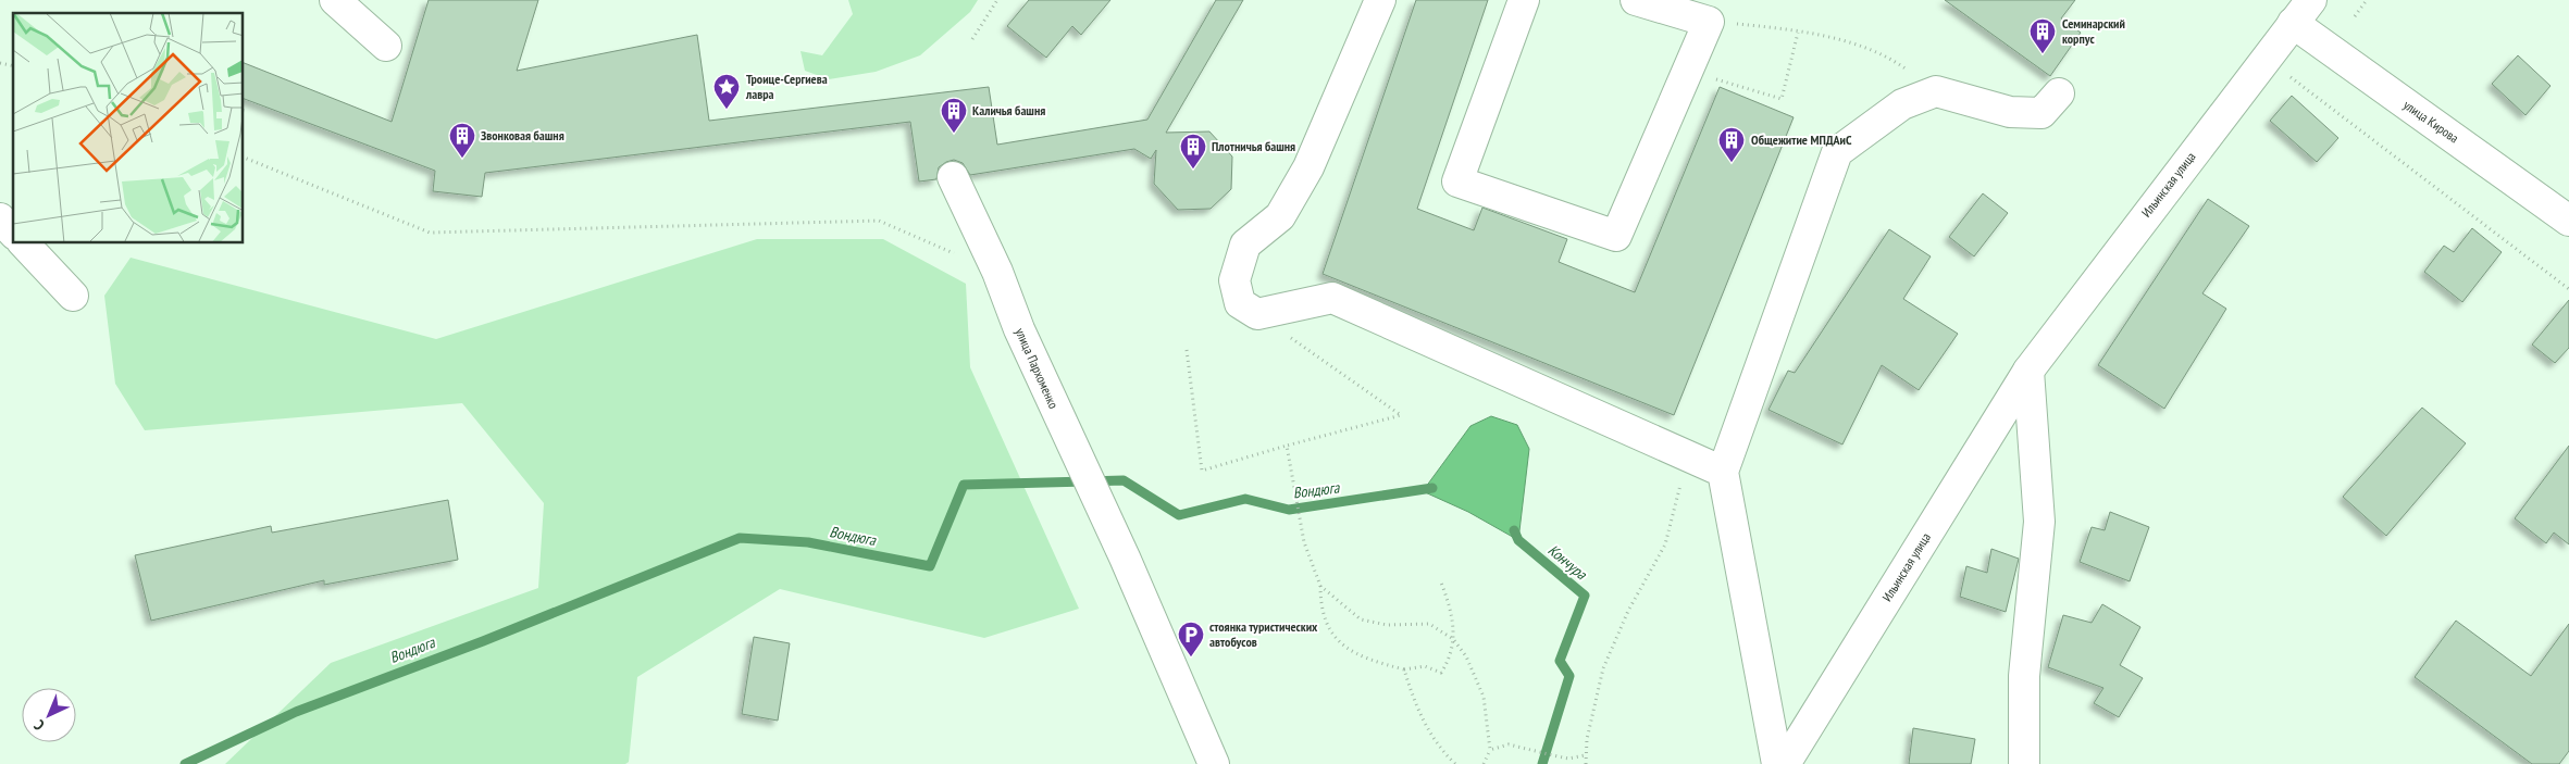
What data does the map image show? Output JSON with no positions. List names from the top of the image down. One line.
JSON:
{"streets":{"main road":["улица Кирова","Ильинская улица","улица Пархоменко"]},"crossings":[["улица Кирова","Ильинская улица"]],"water":["Вондюга","Кончура"],"places":{"building":["Семинарский корпус","Каличья башня","Звонковая башня","Общежитие МПДАиС","Плотничья башня"],"place":["Троице-Сергиева лавра"],"parking":["стоянка туристических автобусов"]},"north":"bottom left"}
